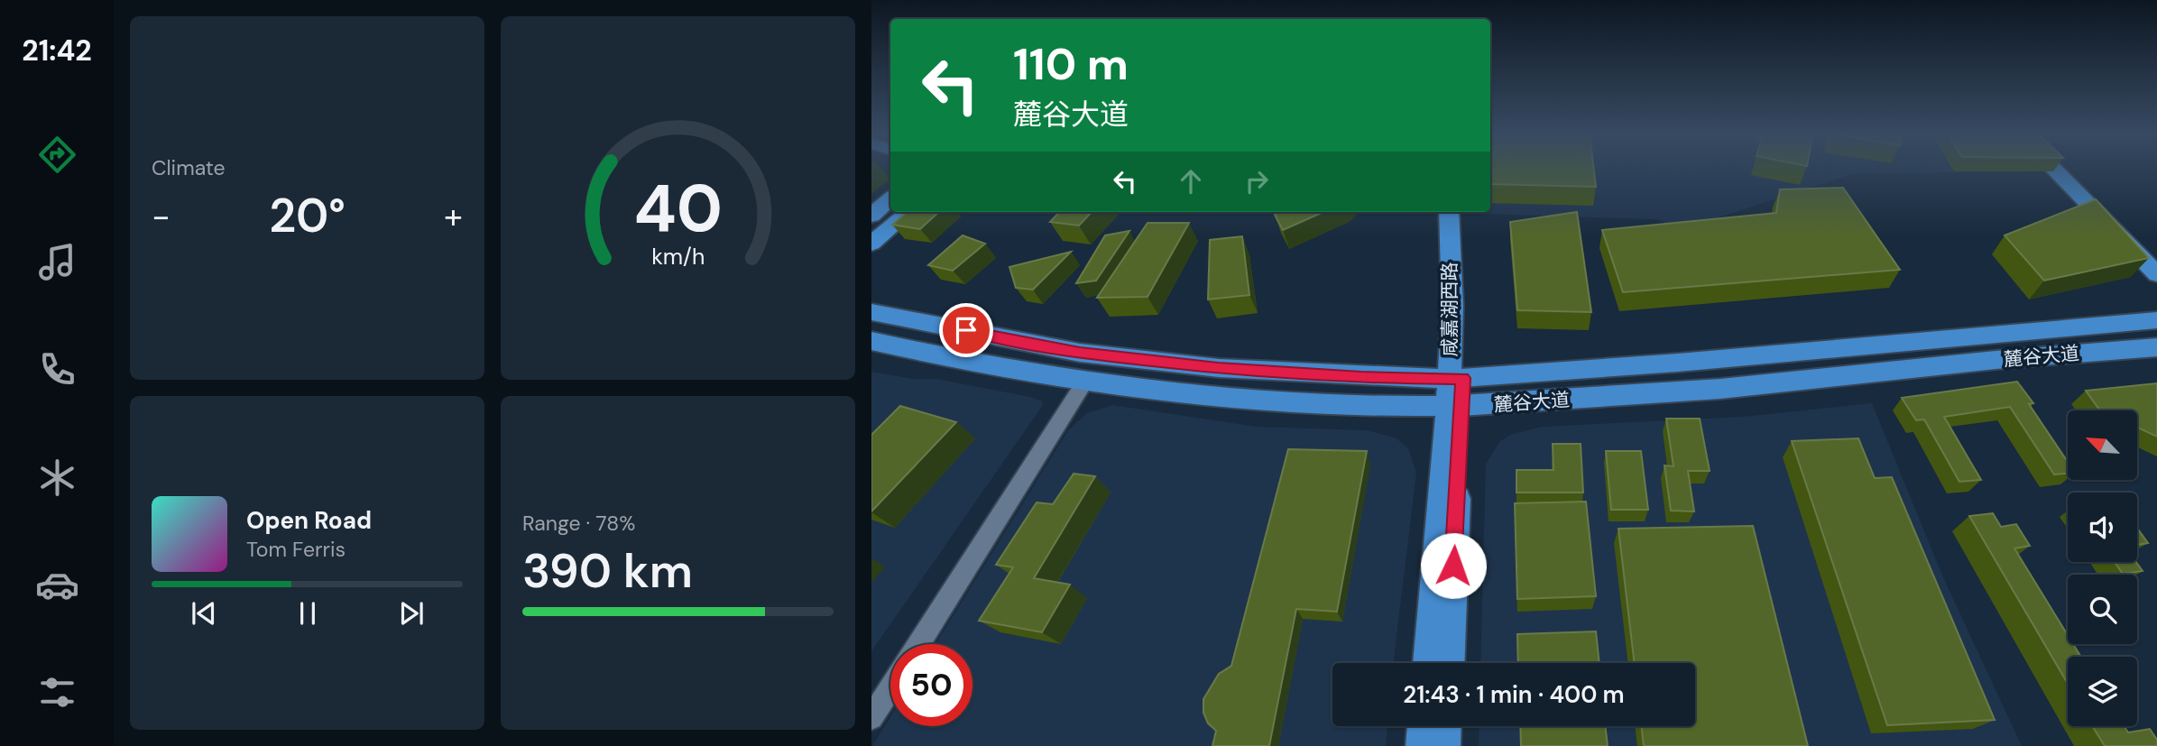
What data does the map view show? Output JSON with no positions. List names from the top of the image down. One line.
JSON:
{"streets":{"main road":["咸嘉湖西路","麓谷大道"]},"crossings":[["咸嘉湖西路","麓谷大道"]],"north":"top left","page":{"tabs":"21:42","tile":["Climate",["Range · 78%","390 km"]],"turn":["110 m","麓谷大道"],"heat":["−","20°","+"],"song":["Open Road","Tom Ferris"],"limit":"50","trip":"21:43 · 1 min · 400 m","gauge":["40","km/h"]}}
